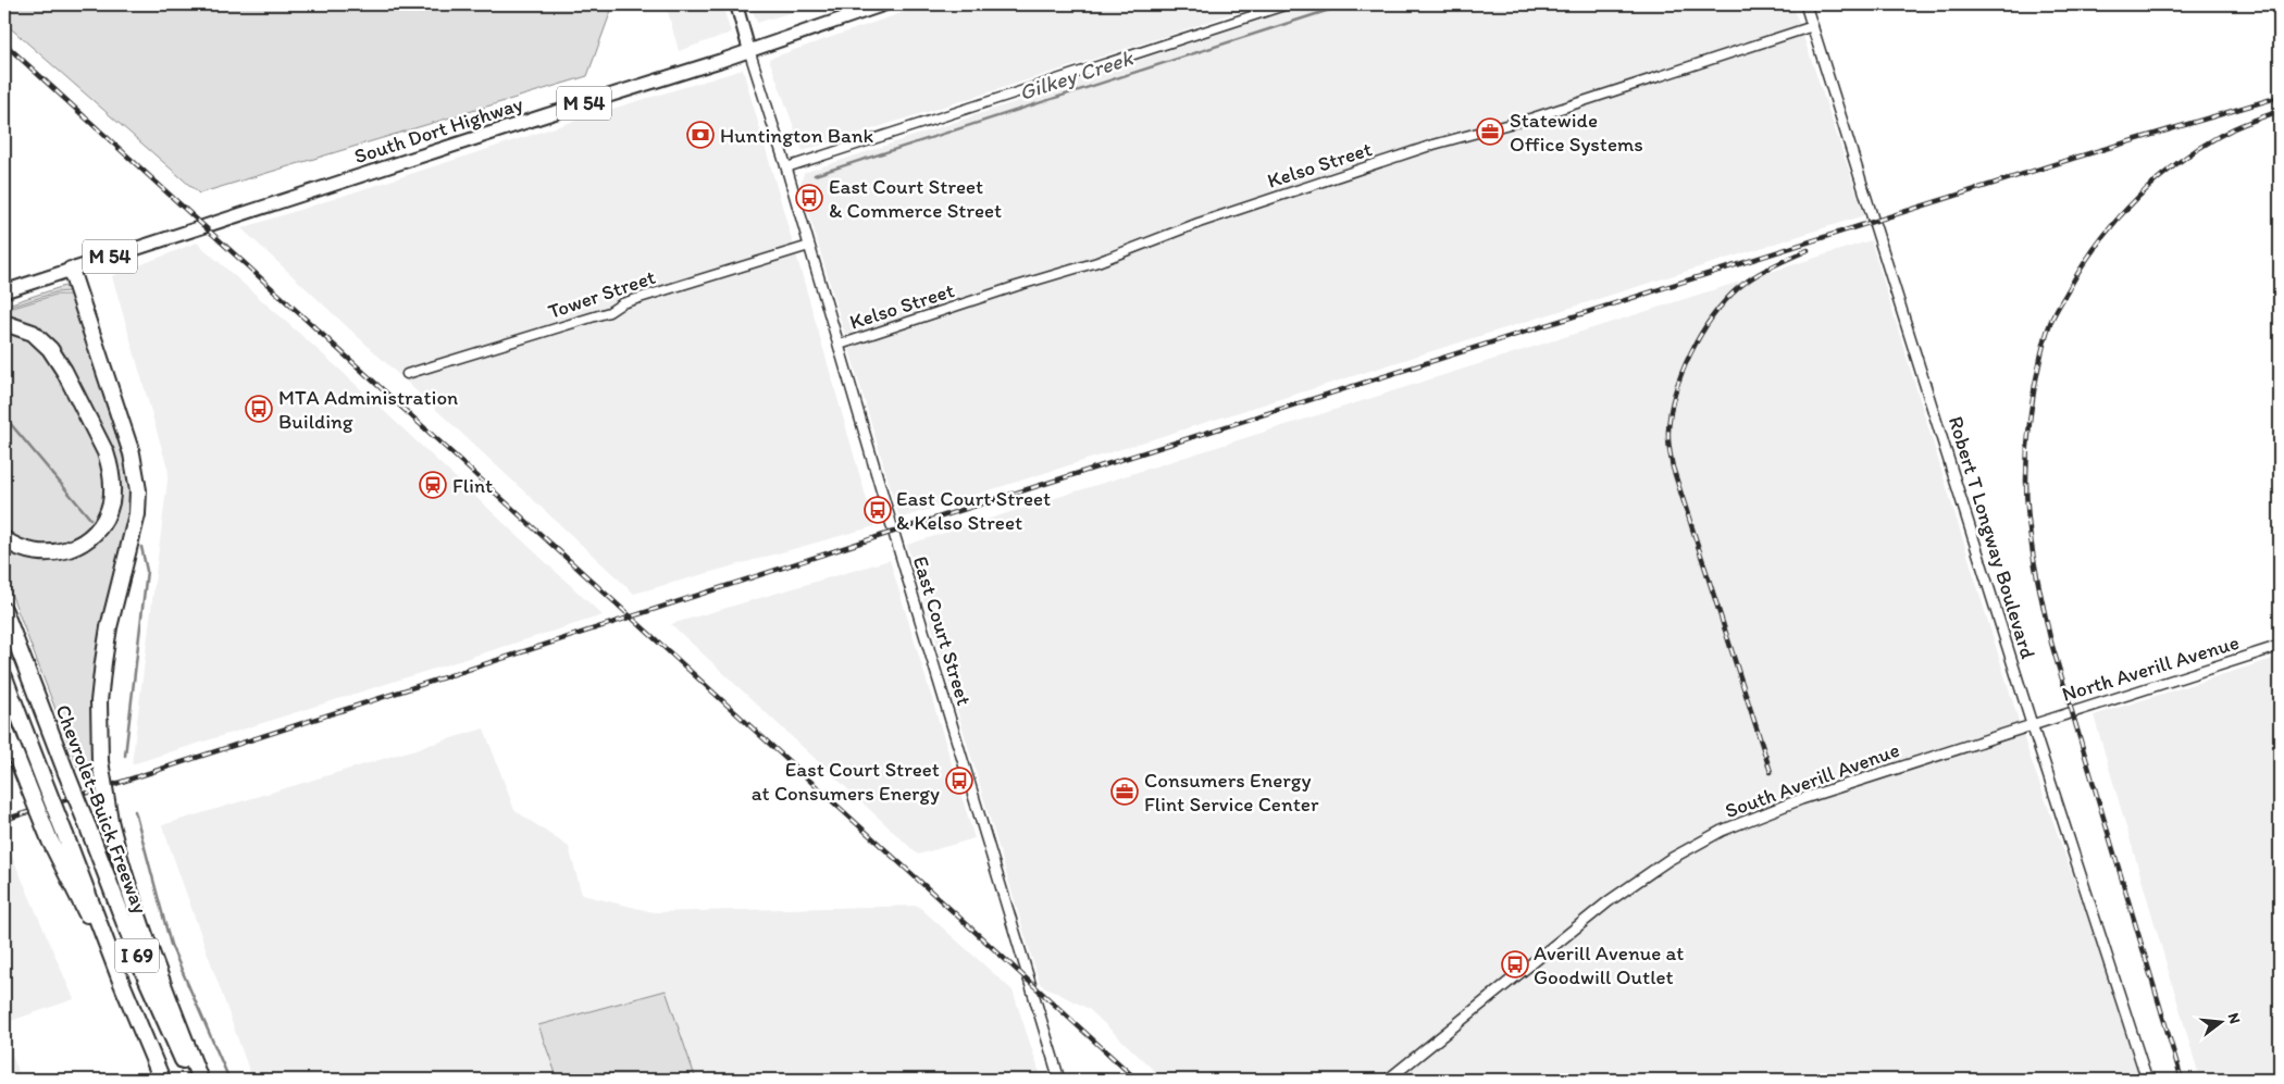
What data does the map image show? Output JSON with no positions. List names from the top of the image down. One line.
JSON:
{"streets":{"highway":["Chevrolet-Buick Freeway","I 69"],"main road":["M 54","South Dort Highway","East Court Street"],"street":["Kelso Street","Tower Street","Robert T Longway Boulevard","North Averill Avenue","South Averill Avenue"]},"crossings":[["South Dort Highway","East Court Street"],["Kelso Street","Robert T Longway Boulevard"],["Kelso Street","East Court Street"],["Tower Street","East Court Street"],["Robert T Longway Boulevard","North Averill Avenue"],["Robert T Longway Boulevard","South Averill Avenue"],["North Averill Avenue","South Averill Avenue"]],"water":["Gilkey Creek"],"places":{"office":["Statewide Office Systems","Consumers Energy Flint Service Center"],"bank":["Huntington Bank"],"bus stop":["East Court Street & Commerce Street","MTA Administration Building","East Court Street & Kelso Street","East Court Street at Consumers Energy","Averill Avenue at Goodwill Outlet"],"station":["Flint"]},"north":"right"}
